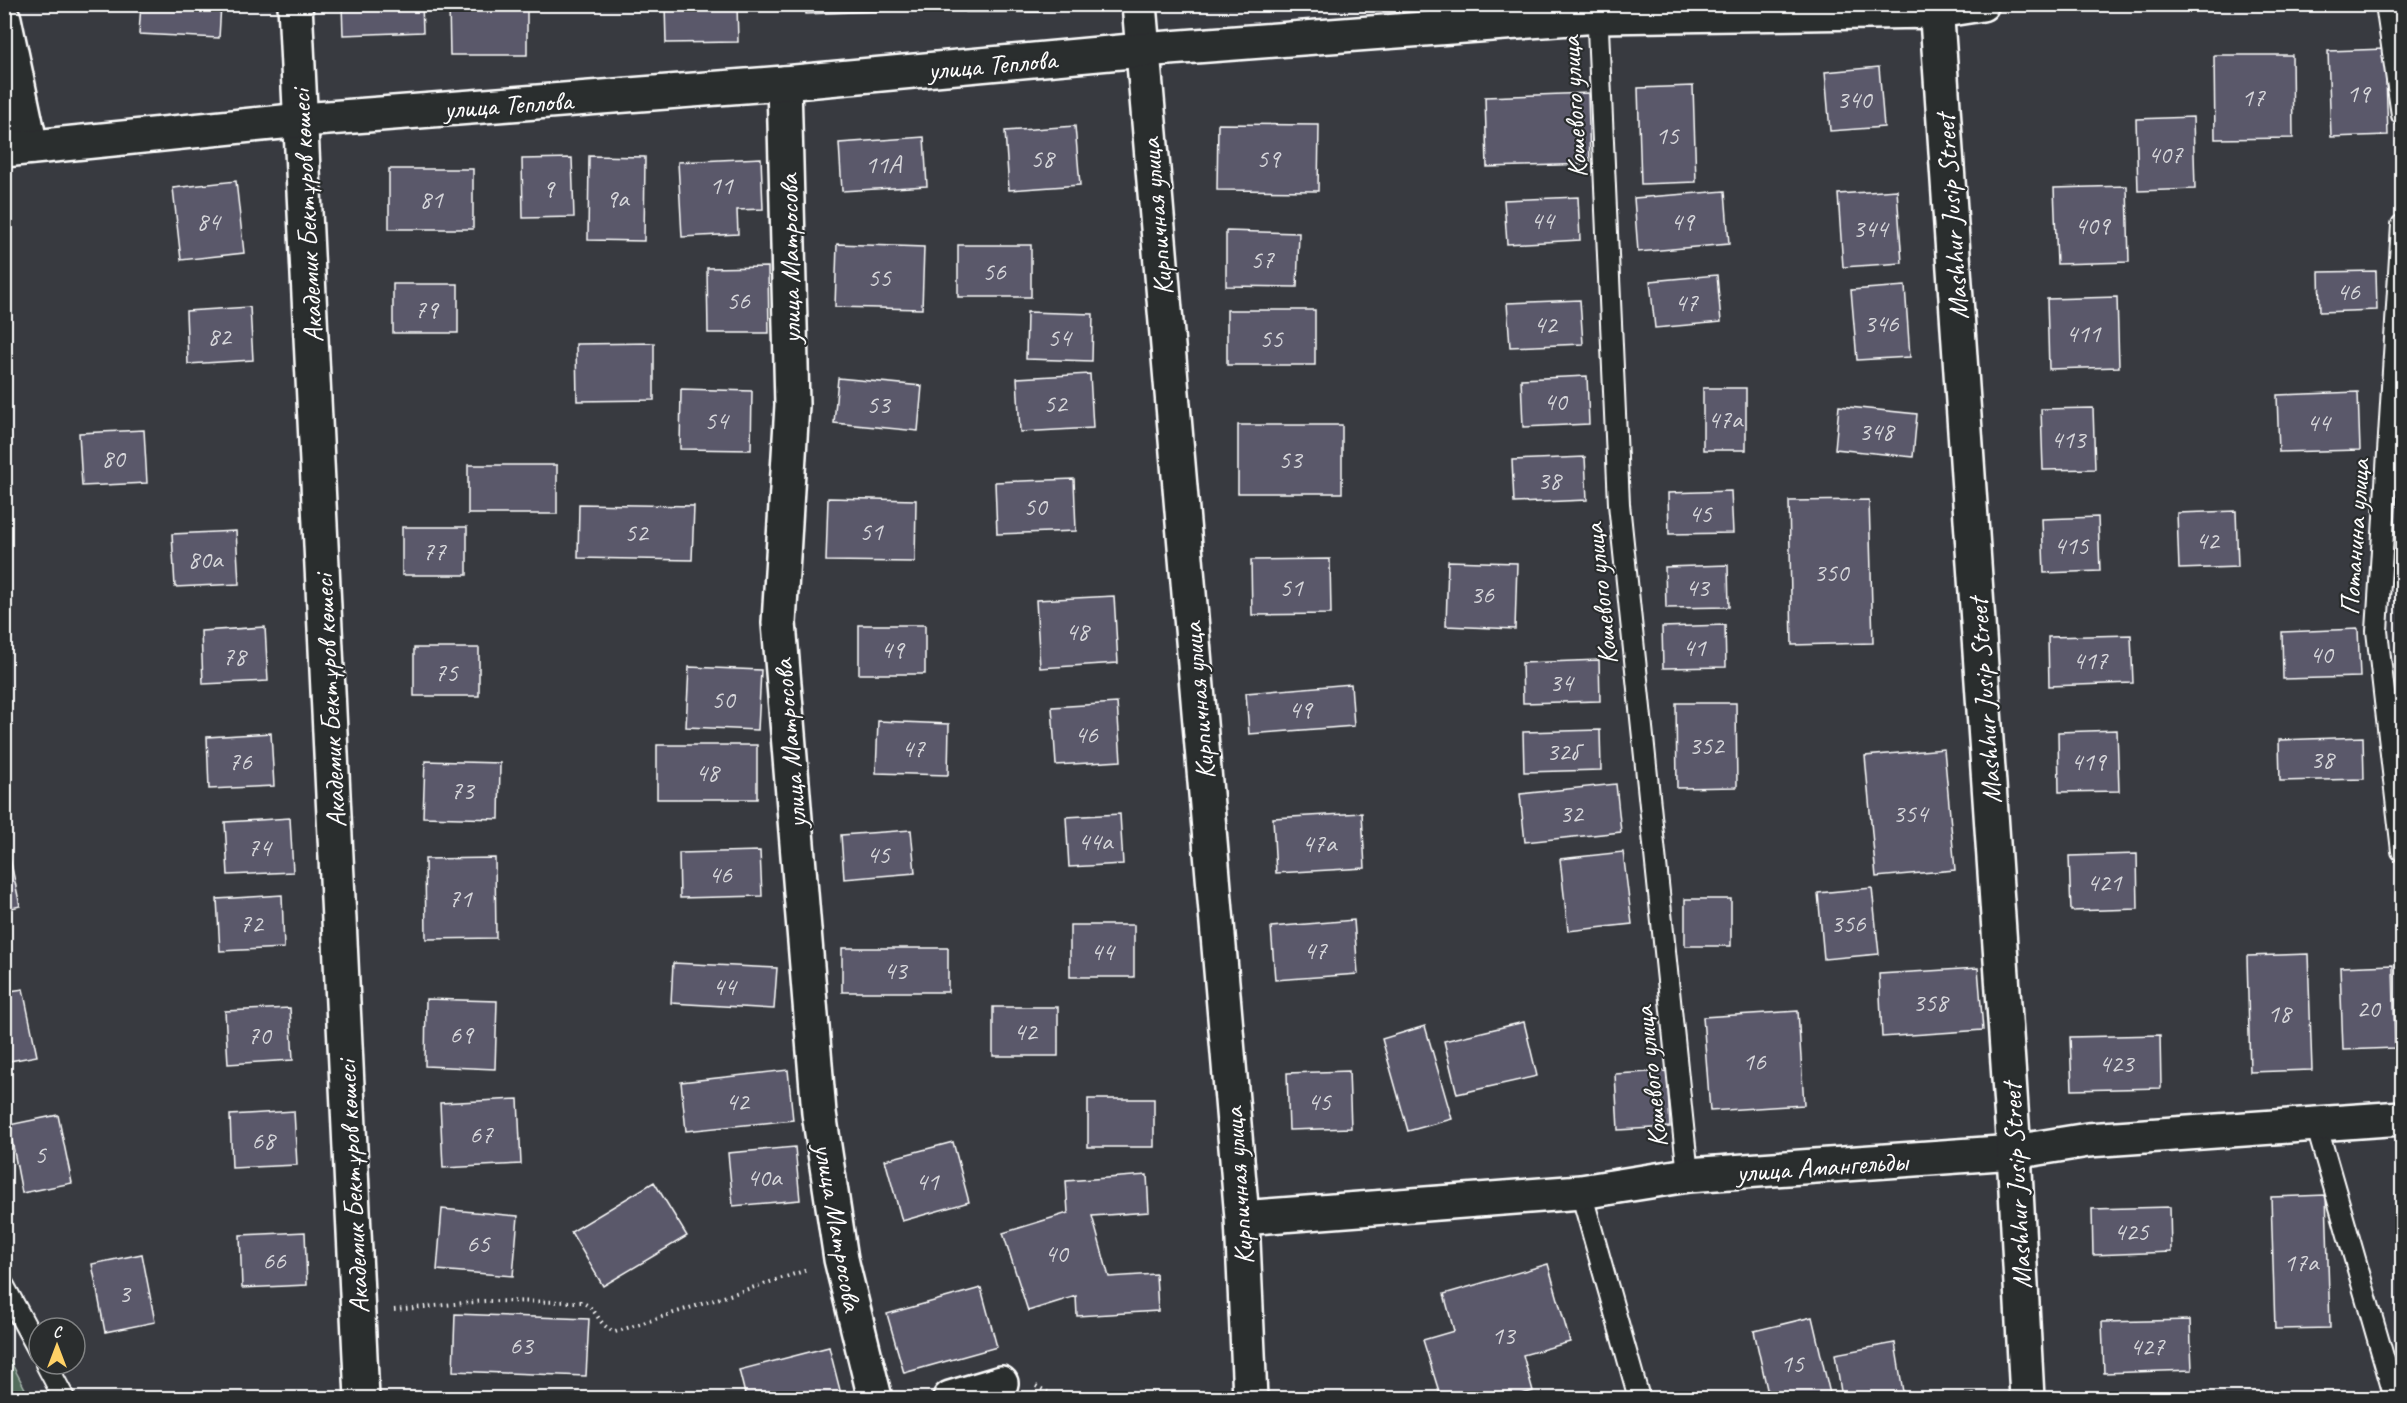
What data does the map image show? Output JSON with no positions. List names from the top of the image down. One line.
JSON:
{"streets":{"street":["улица Теплова","Академик Бектұров көшесі","Кирпичная улица","Mashhur Jusip Street","улица Матросова","улица Амангельды"],"lane":["Кошевого улица","Потанина улица"]},"crossings":[["улица Теплова","Кошевого улица"],["улица Теплова","Академик Бектұров көшесі"],["улица Теплова","Кирпичная улица"],["улица Теплова","Mashhur Jusip Street"],["улица Теплова","улица Матросова"],["Кошевого улица","улица Амангельды"],["Кирпичная улица","улица Амангельды"],["Mashhur Jusip Street","улица Амангельды"]],"house_numbers":["19","17","340","15","407","58","59","11А","11","9","9а","81","44","84","49","409","344","57","56","55","46","56","47","79","346","42","411","82","54","55","40","52","53","47а","54","44","348","413","80","53","38","50","45","51","52","42","415","77","80а","350","51","43","36","48","41","49","40","78","417","75","34","50","49","46","352","47","32б","38","76","419","48","73","32","354","44а","47а","74","45","46","421","71","72","356","47","44","43","44","358","20","18","42","69","70","16","423","42","45","67","68","5","40а","41","425","65","40","66","17а","3","13","63","427","15"],"north":"top"}
